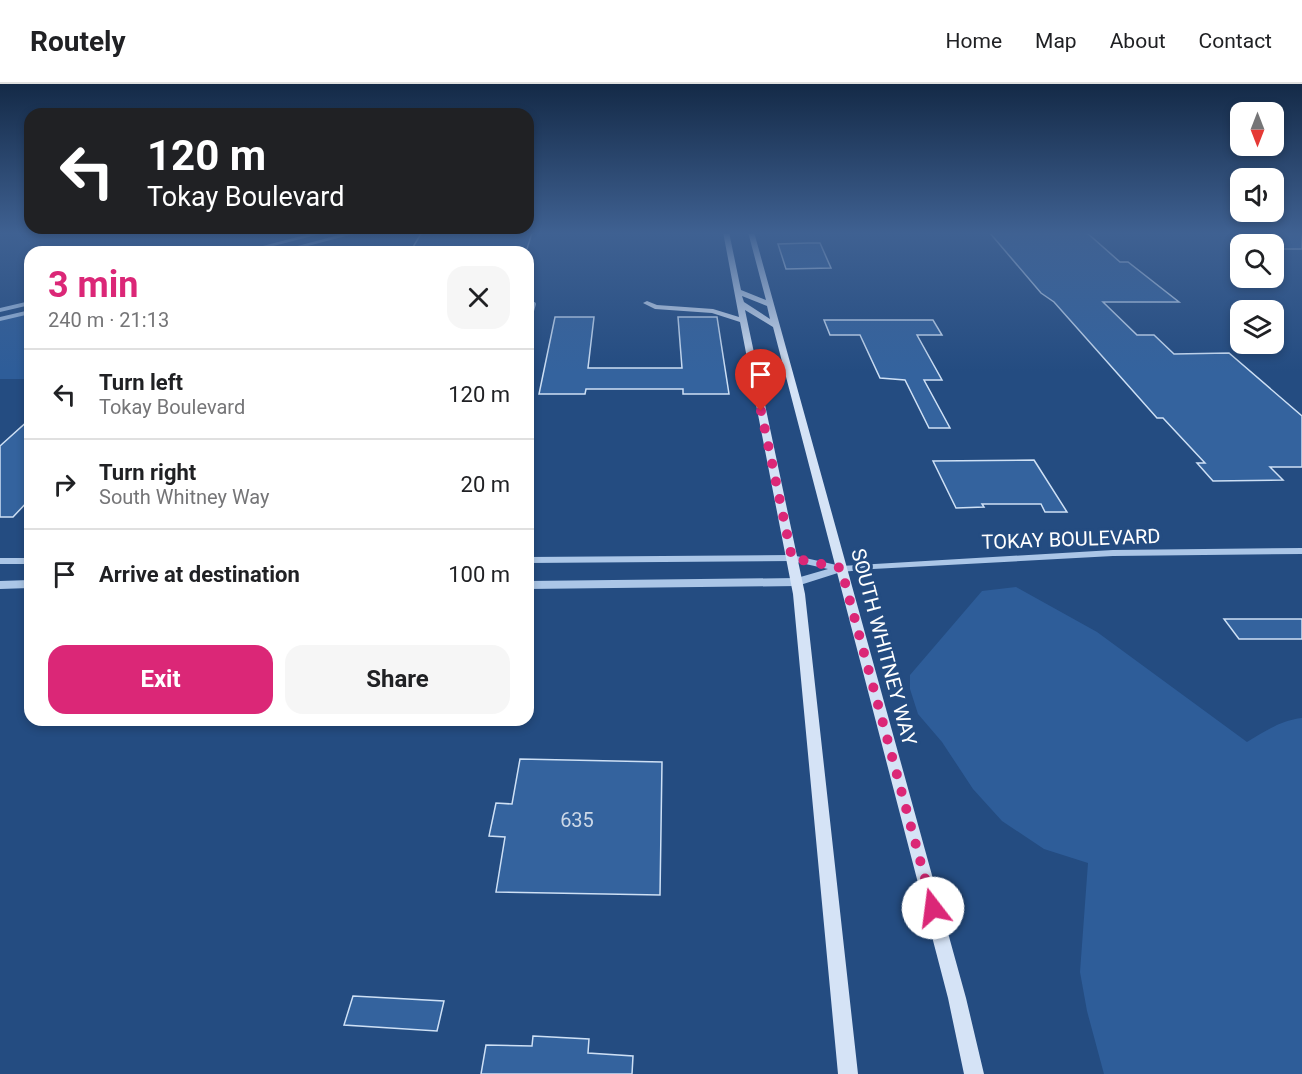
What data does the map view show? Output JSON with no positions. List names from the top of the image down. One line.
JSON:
{"streets":{"main road":["SOUTH WHITNEY WAY"],"street":["TOKAY BOULEVARD"]},"crossings":[["TOKAY BOULEVARD","SOUTH WHITNEY WAY"]],"house_numbers":["635"],"north":"bottom","page":{"header":"Routely","nav":["Home","Map","About","Contact"],"turn":["120 m","Tokay Boulevard"],"heading":["3 min","240 m · 21:13"],"list":[{"name":"Turn left","note":"Tokay Boulevard","value":"120 m"},{"name":"Turn right","note":"South Whitney Way","value":"20 m"},{"name":"Arrive at destination","value":"100 m"}],"buttons":["Exit","Share"]}}
